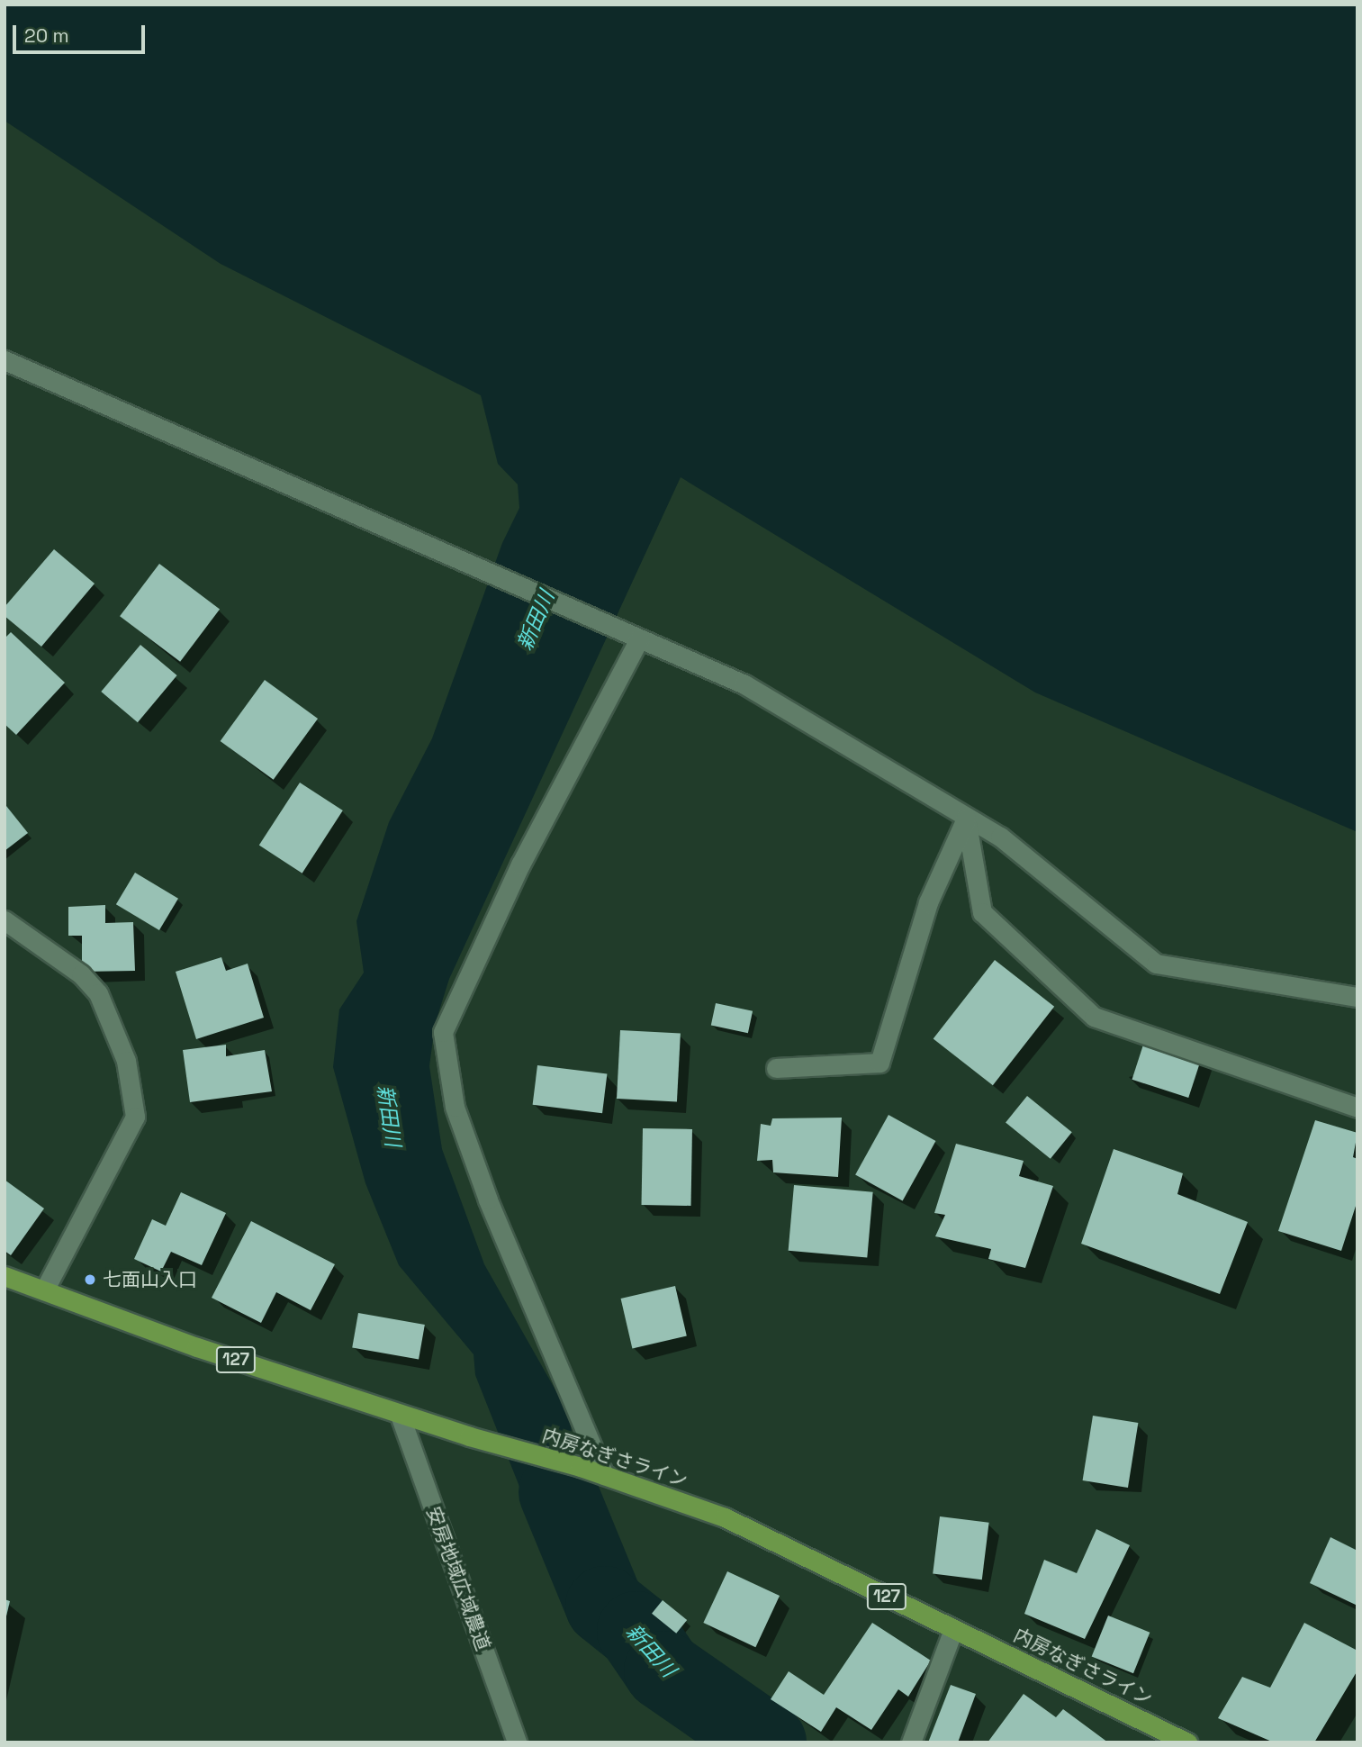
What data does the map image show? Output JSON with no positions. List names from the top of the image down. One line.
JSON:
{"streets":{"highway":["127","内房なぎさライン"],"street":["安房地域広域農道"]},"crossings":[["内房なぎさライン","安房地域広域農道"]],"water":["新田川"],"places":["七面山入口"],"scale_bar":"20 m"}
